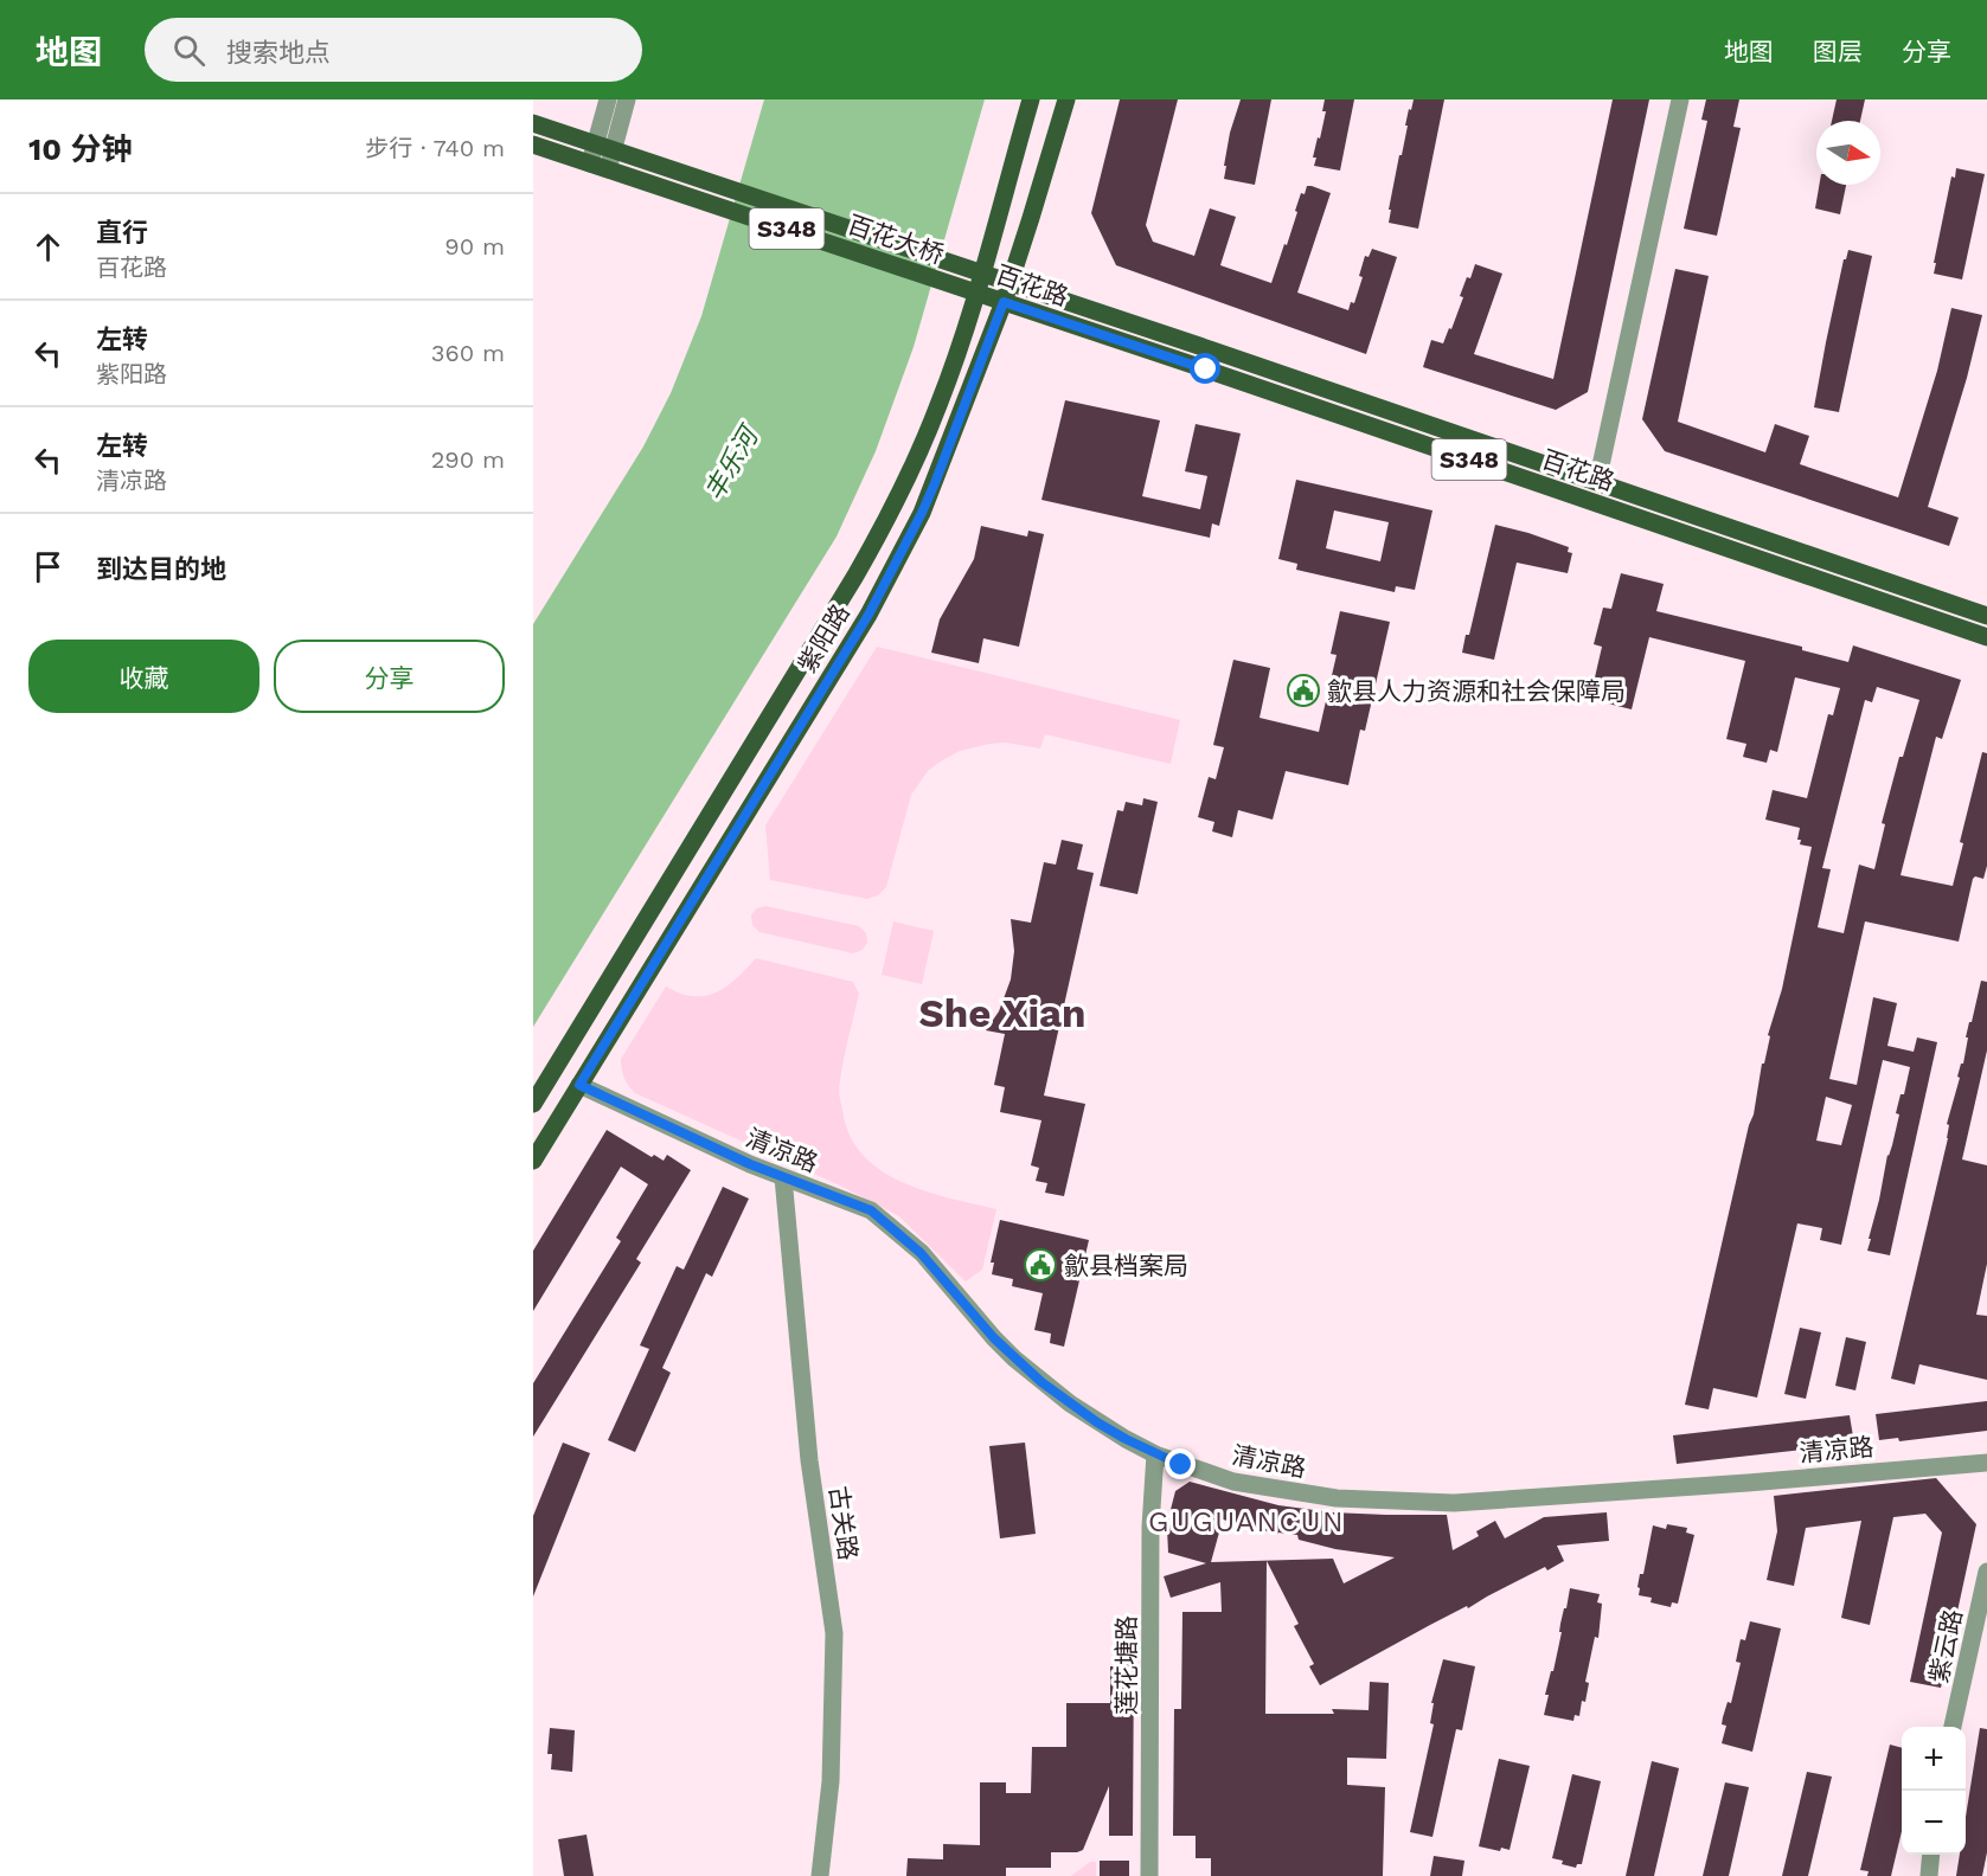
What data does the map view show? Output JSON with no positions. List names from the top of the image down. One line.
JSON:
{"streets":{"main road":["S348","百花大桥","百花路","紫阳路"],"street":["清凉路","古关路","紫云路","莲花塘路"]},"crossings":[["S348","百花大桥"],["百花大桥","百花路"],["百花路","紫阳路"],["紫阳路","清凉路"],["清凉路","古关路"],["清凉路","莲花塘路"]],"districts":["She Xian","GUGUANCUN"],"water":["丰乐河"],"places":{"public building":["歙县人力资源和社会保障局","歙县档案局"]},"north":"right","page":{"header":"地图","search":"搜索地点","nav":["地图","图层","分享"],"heading":["10 分钟","步行 · 740 m"],"list":[["直行","百花路","90 m"],["左转","紫阳路","360 m"],["左转","清凉路","290 m"],"到达目的地"],"buttons":["收藏","分享"],"map_buttons":["+","−"]}}
